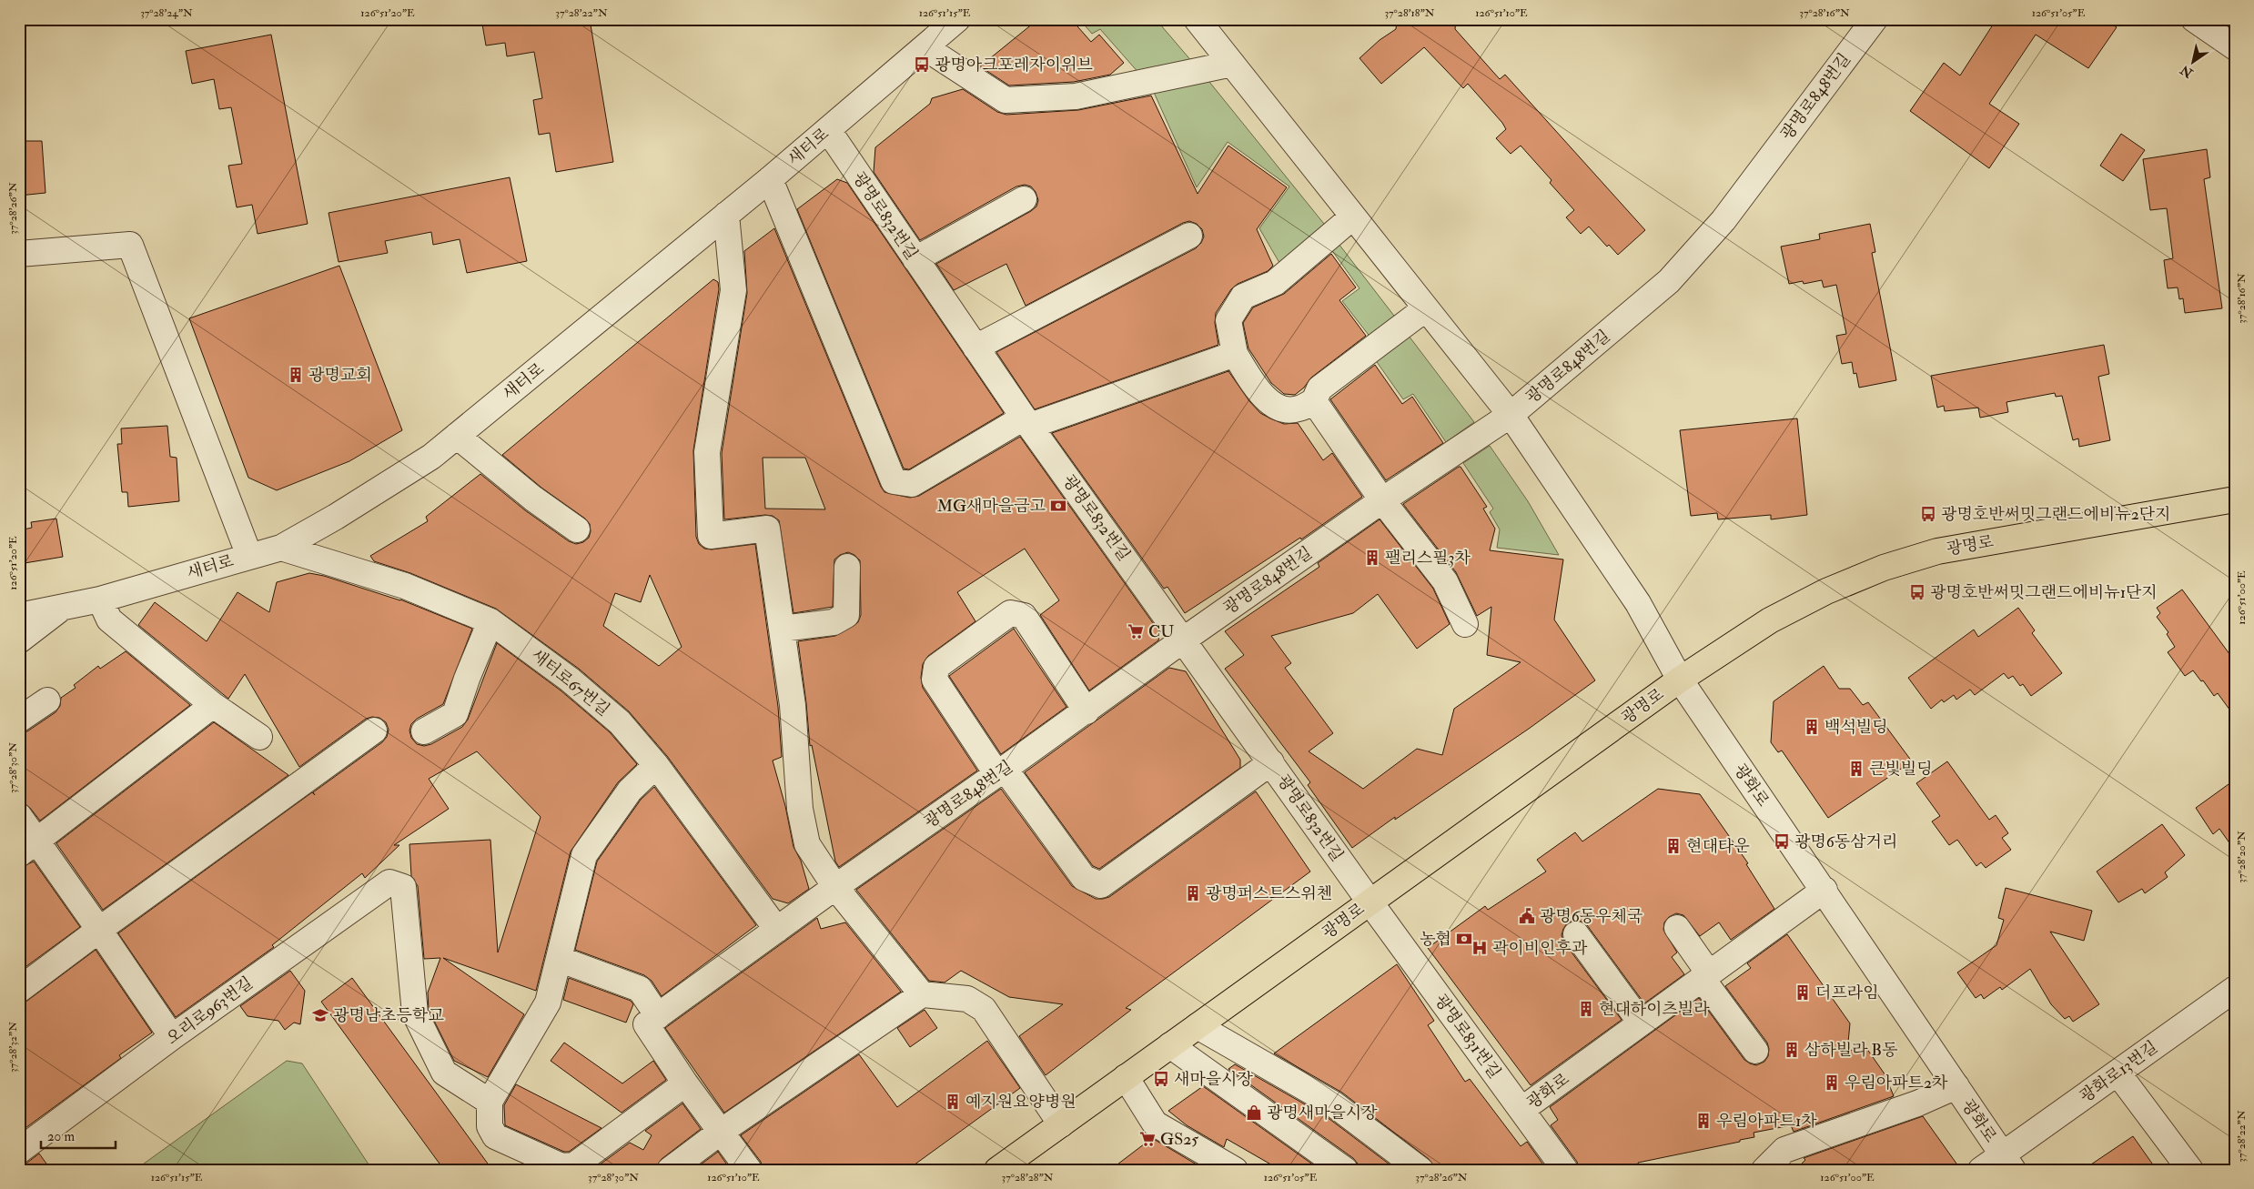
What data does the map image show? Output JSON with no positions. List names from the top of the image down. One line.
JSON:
{"streets":{"main road":["광명로"],"street":["광명로848번길","새터로","광명로832번길","새터로67번길","광화로","오리로963번길","광명로831번길","광화로13번길"]},"crossings":[["광명로848번길","광명로832번길"],["광명로848번길","새터로67번길"],["광명로848번길","광화로"],["새터로","광명로832번길"],["새터로","새터로67번길"],["광명로832번길","광명로"],["광명로832번길","광명로831번길"],["광명로","광화로"],["광명로","광명로831번길"],["광화로","광명로831번길"],["광화로","광화로13번길"]],"places":{"bus stop":["광명아크포레자이위브","광명호반써밋그랜드에비뉴2단지","광명호반써밋그랜드에비뉴1단지","광명6동삼거리","새마을시장"],"building":["광명교회","팰리스필3차","백석빌딩","큰빛빌딩","현대타운","광명퍼스트스위첸","더프라임","현대하이츠빌라","삼하빌라 B동","우림아파트2차","예지원요양병원","우림아파트1차"],"bank":["MG새마을금고","농협"],"supermarket":["CU","GS25"],"public building":["광명6동우체국"],"hospital":["곽이비인후과"],"school or university":["광명남초등학교"],"shop":["광명새마을시장"]},"scale_bar":"20 m","north":"bottom left","coordinates":["37°28'24\"N","126°51'20\"E","37°28'22\"N","126°51'15\"E","37°28'18\"N","126°51'10\"E","37°28'16\"N","126°51'05\"E","37°28'26\"N","126°51'00\"E","37°28'30\"N","37°28'20\"N","37°28'32\"N","37°28'28\"N"]}
